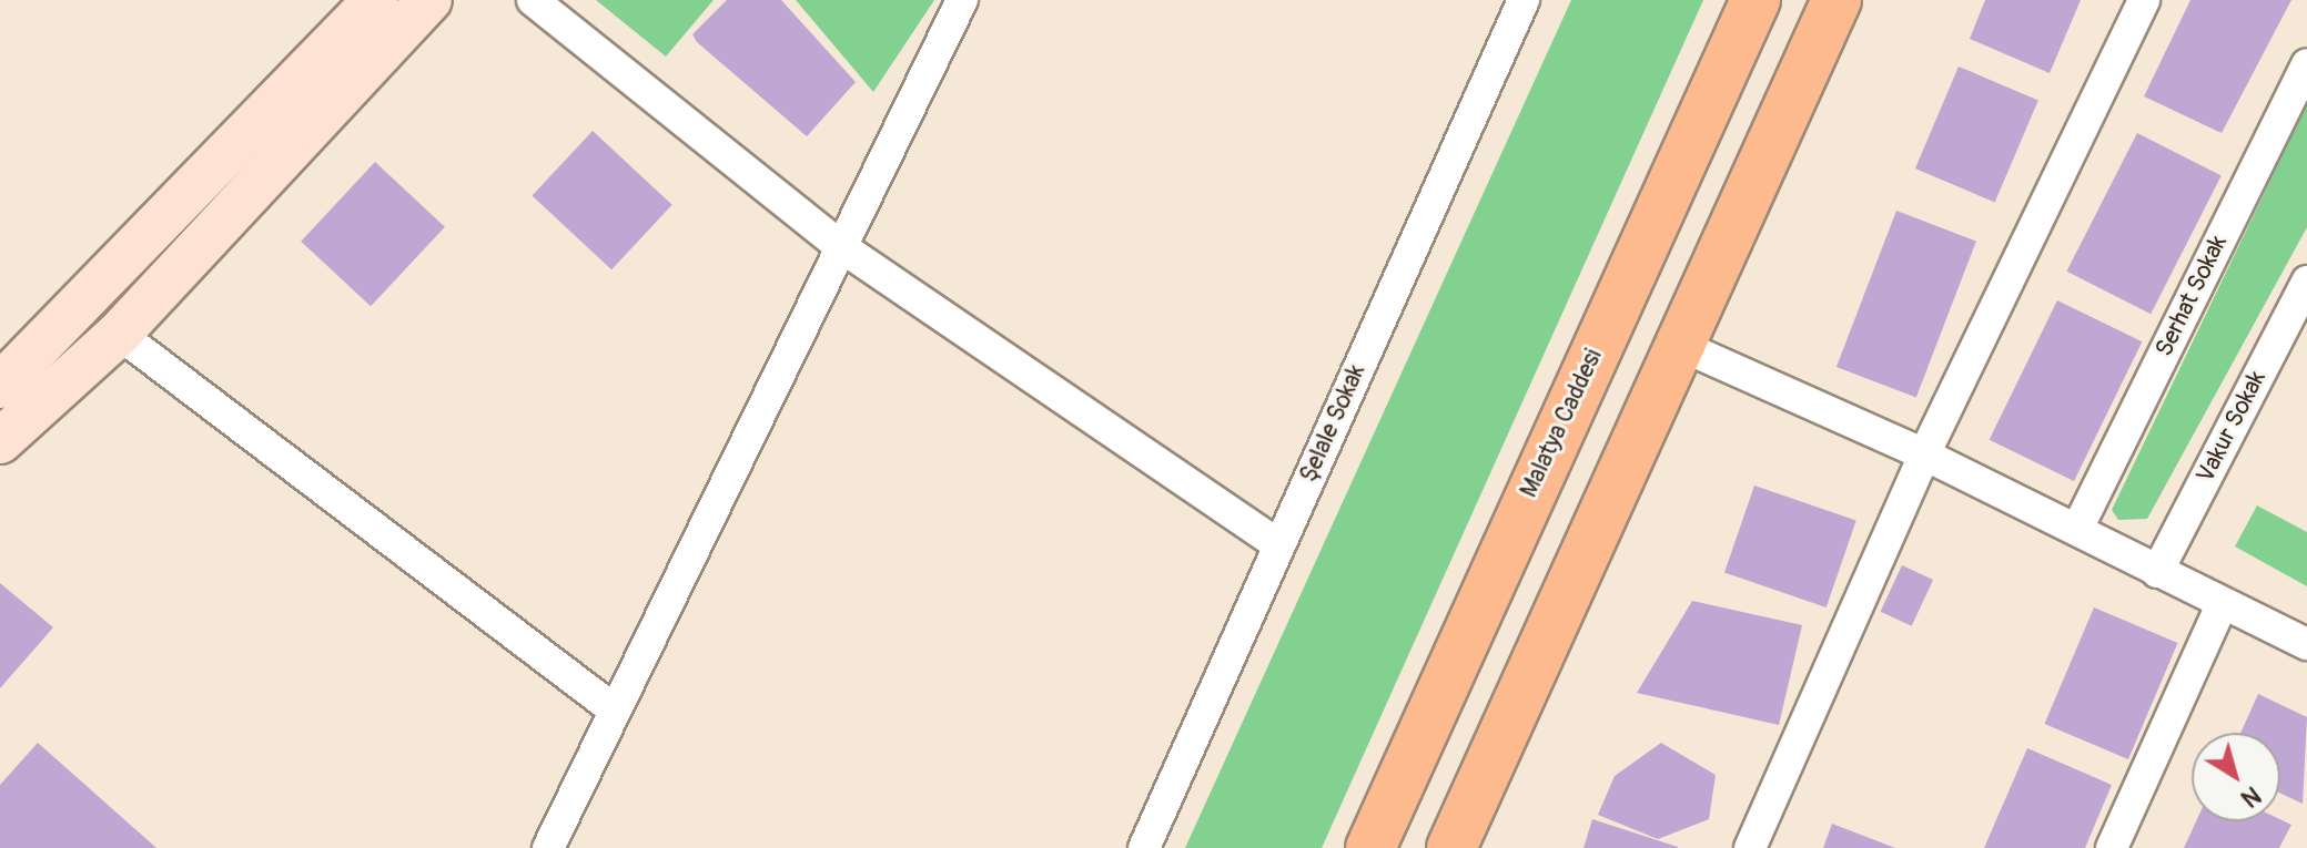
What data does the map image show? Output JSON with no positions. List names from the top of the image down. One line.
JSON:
{"streets":{"highway":["Malatya Caddesi"],"street":["Serhat Sokak","Şelale Sokak","Vakur Sokak"]},"north":"bottom right"}
